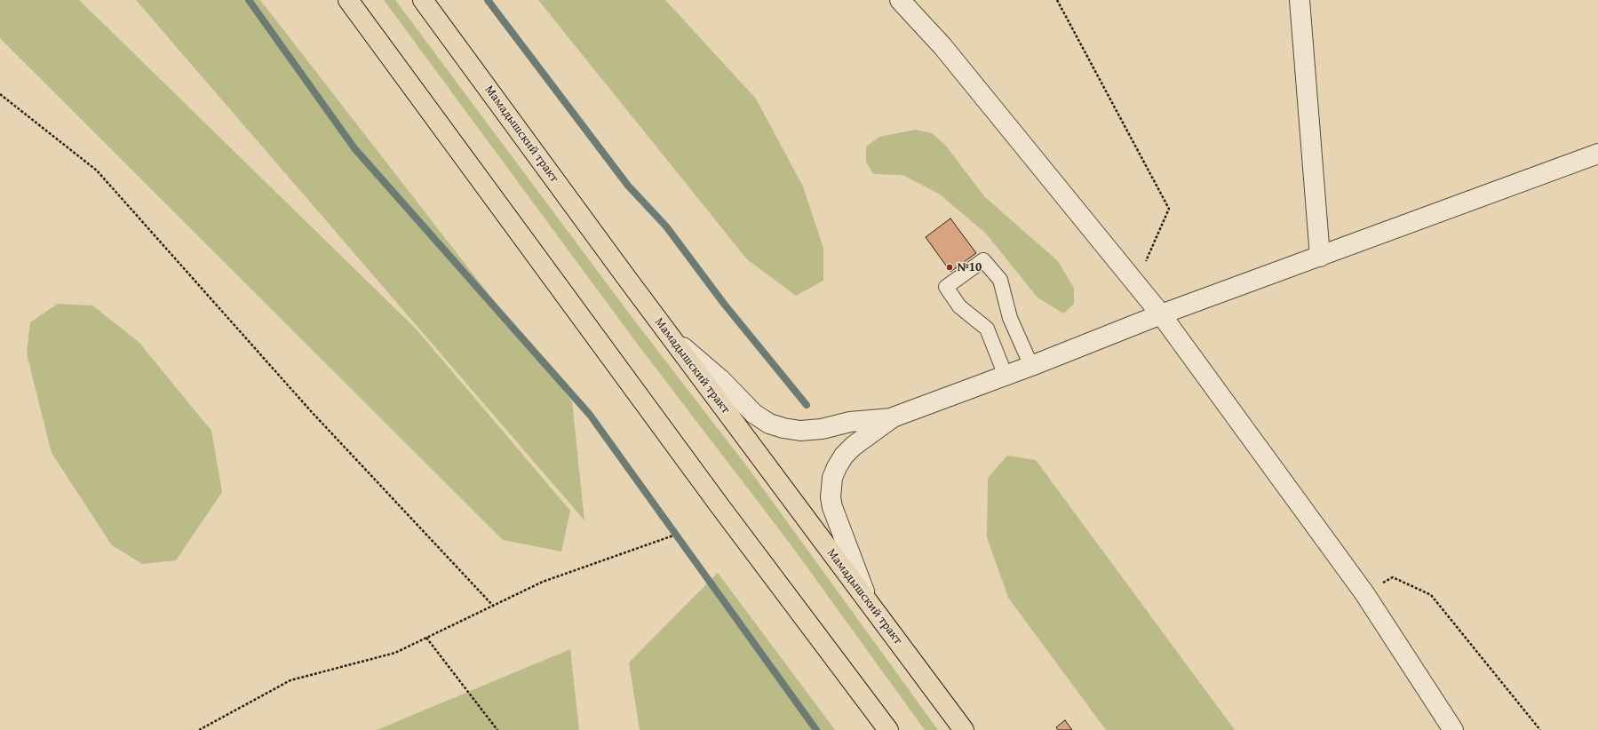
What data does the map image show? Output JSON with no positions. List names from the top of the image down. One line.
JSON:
{"streets":{"main road":["Мамадышский тракт"]},"places":["№10"]}
